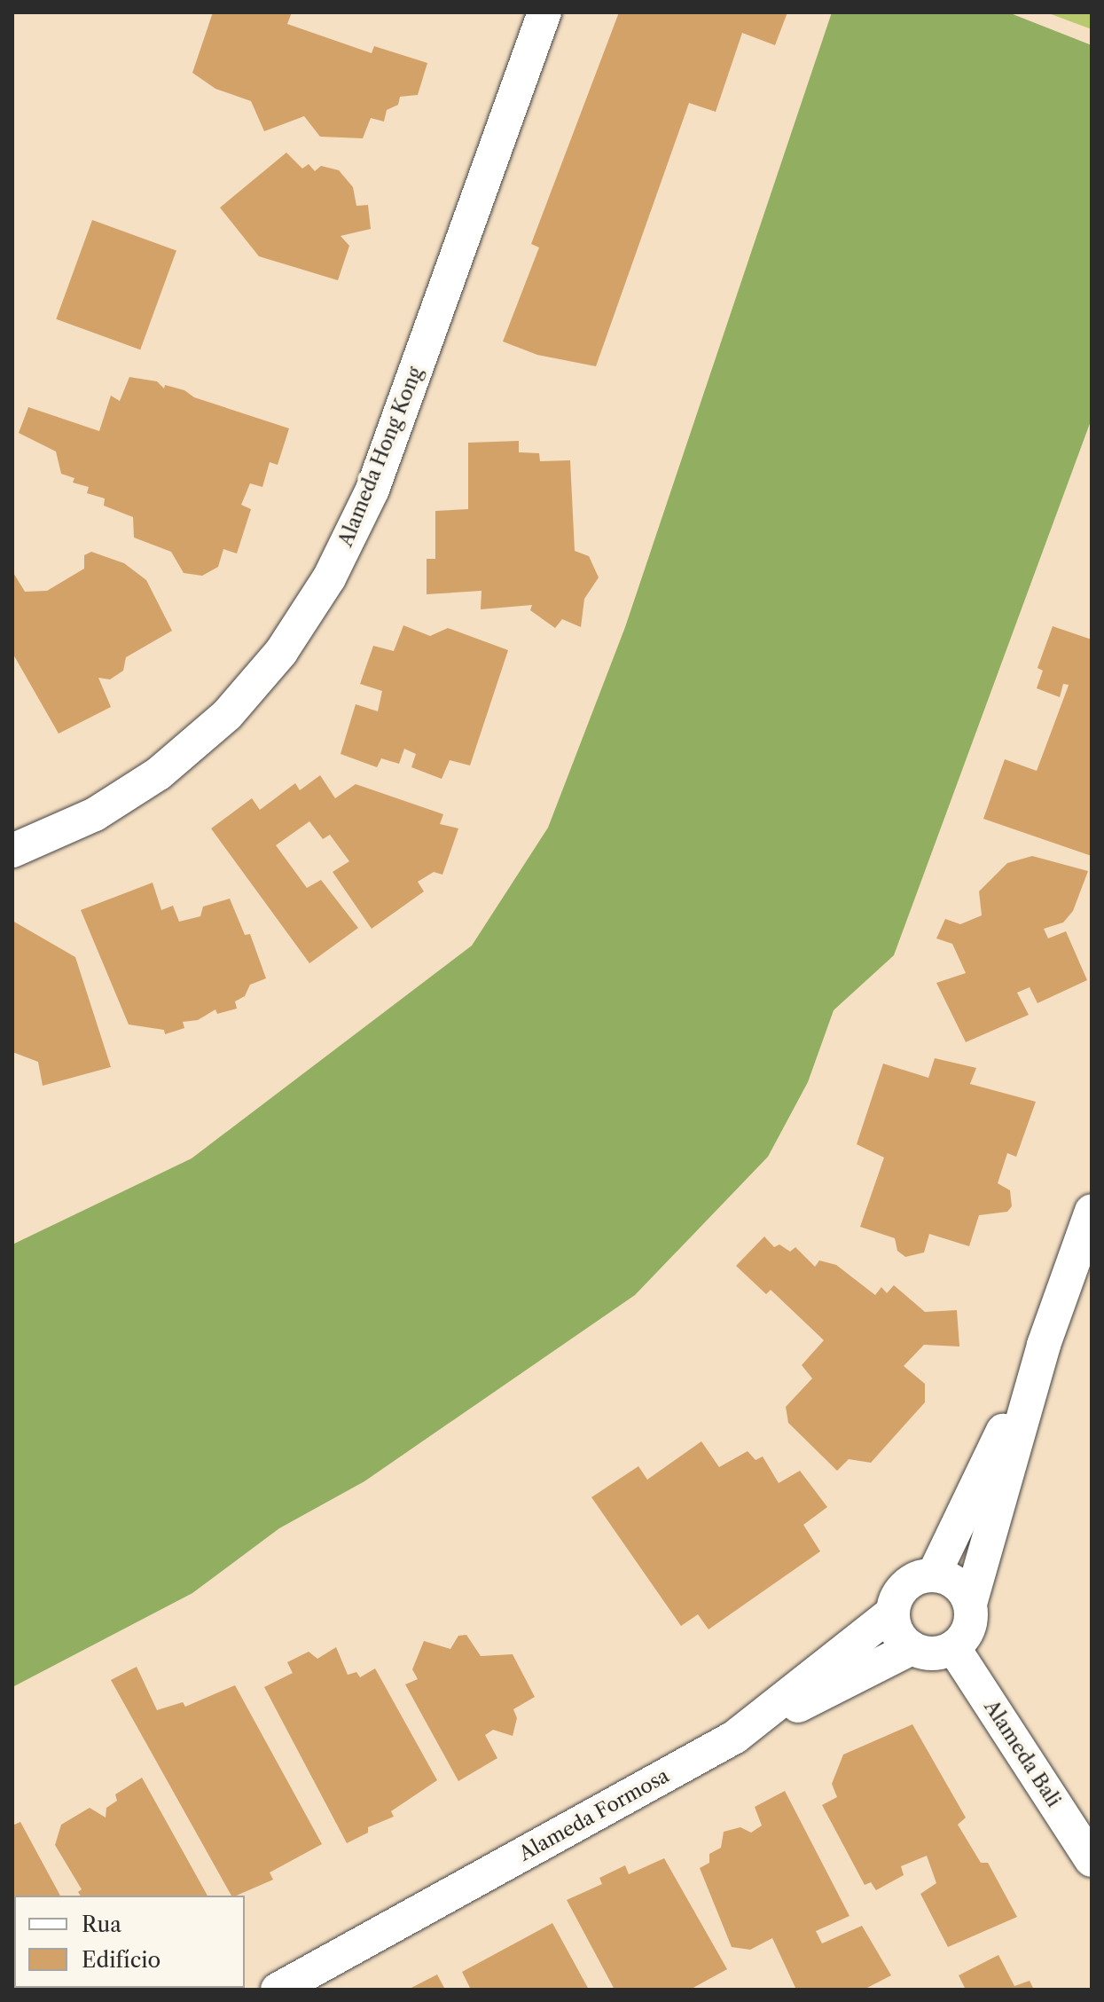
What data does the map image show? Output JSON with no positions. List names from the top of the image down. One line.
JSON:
{"streets":{"street":["Alameda Hong Kong","Alameda Bali","Alameda Formosa"]},"crossings":[["Alameda Bali","Alameda Formosa"]],"legend":["Rua","Edifício"]}
